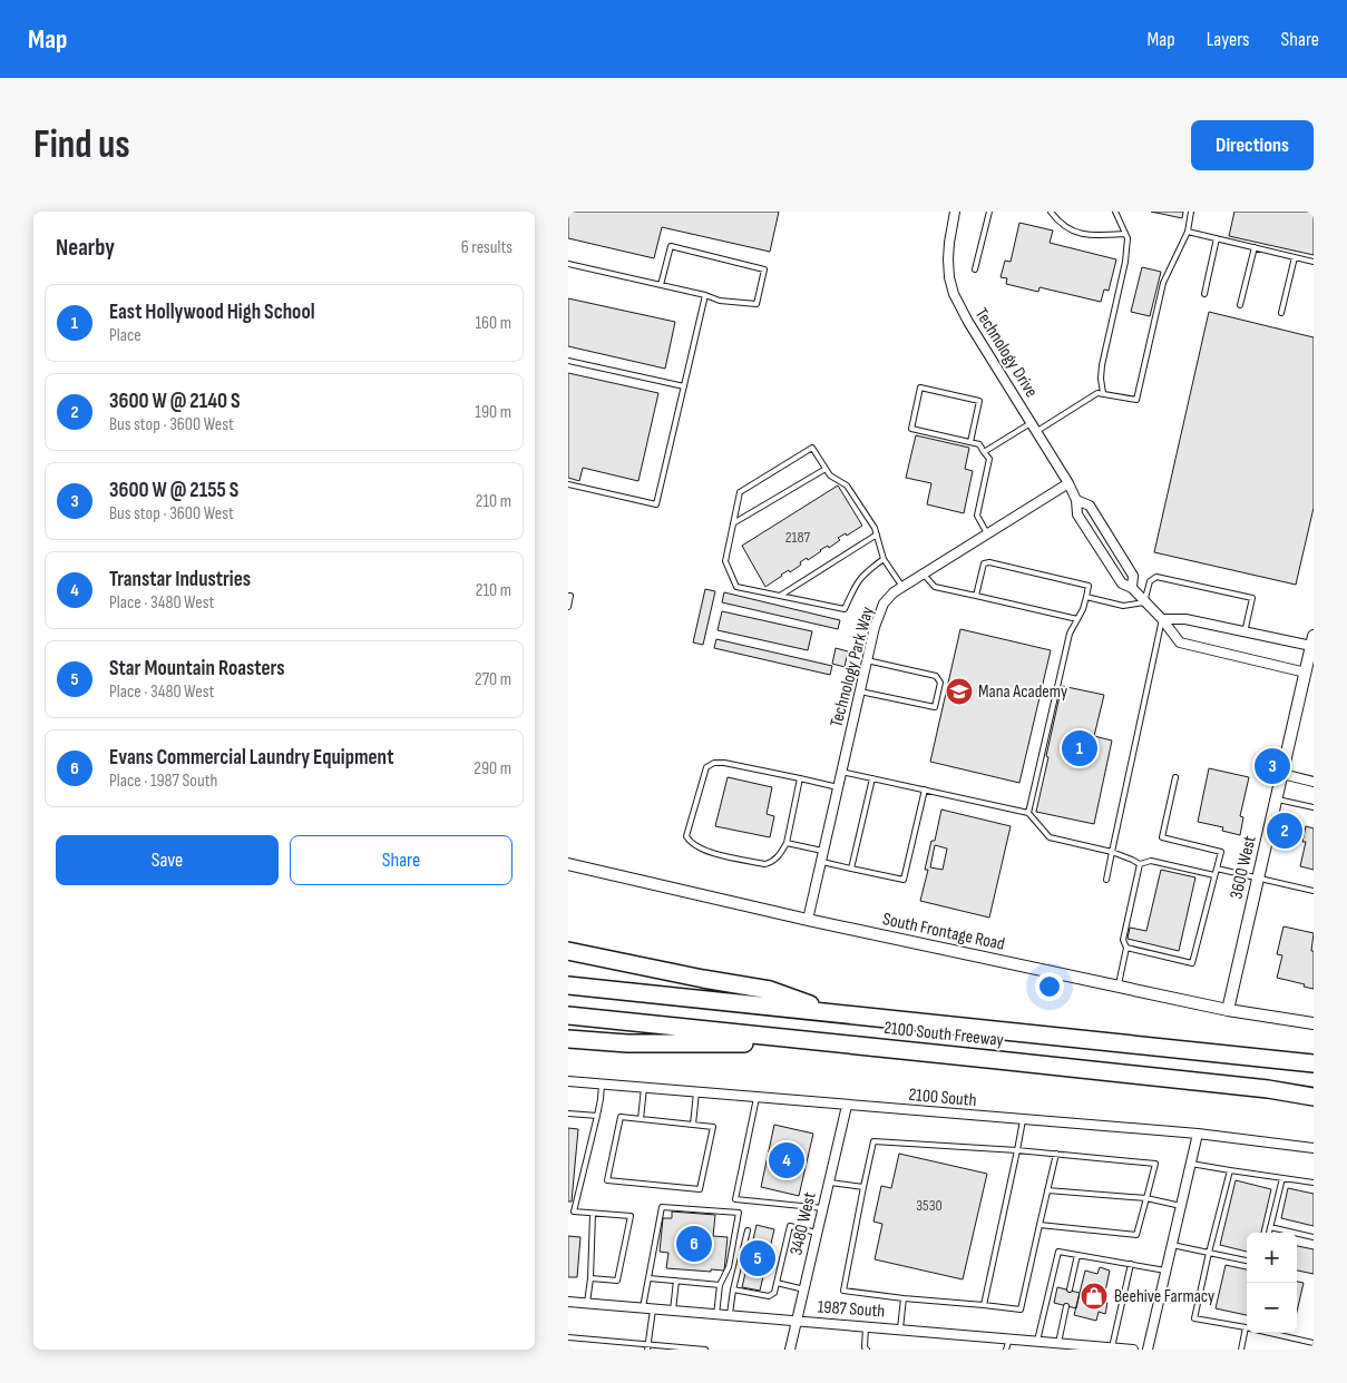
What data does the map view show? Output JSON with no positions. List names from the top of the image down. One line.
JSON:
{"streets":{"highway":["2100 South Freeway"],"street":["Technology Drive","Technology Park Way","3600 West","South Frontage Road","2100 South","3480 West","1987 South"]},"crossings":[["Technology Drive","Technology Park Way"],["Technology Drive","3600 West"],["Technology Park Way","South Frontage Road"],["3600 West","South Frontage Road"],["2100 South","3480 West"],["3480 West","1987 South"]],"places":{"school or university":["Mana Academy"],"shop":["Beehive Farmacy"]},"house_numbers":["2187","3530"],"page":{"header":"Map","nav":["Map","Layers","Share"],"buttons":["Directions",["Save","Share"]],"title":"Find us","heading":["Nearby","6 results"],"list":[{"mark":"1","name":"East Hollywood High School","note":"Place","value":"160 m"},{"mark":"2","name":"3600 W @ 2140 S","note":"Bus stop · 3600 West","value":"190 m"},{"mark":"3","name":"3600 W @ 2155 S","note":"Bus stop · 3600 West","value":"210 m"},{"mark":"4","name":"Transtar Industries","note":"Place · 3480 West","value":"210 m"},{"mark":"5","name":"Star Mountain Roasters","note":"Place · 3480 West","value":"270 m"},{"mark":"6","name":"Evans Commercial Laundry Equipment","note":"Place · 1987 South","value":"290 m"}],"pins":["1","3","2","4","6","5"],"map_buttons":["+","−"]}}
